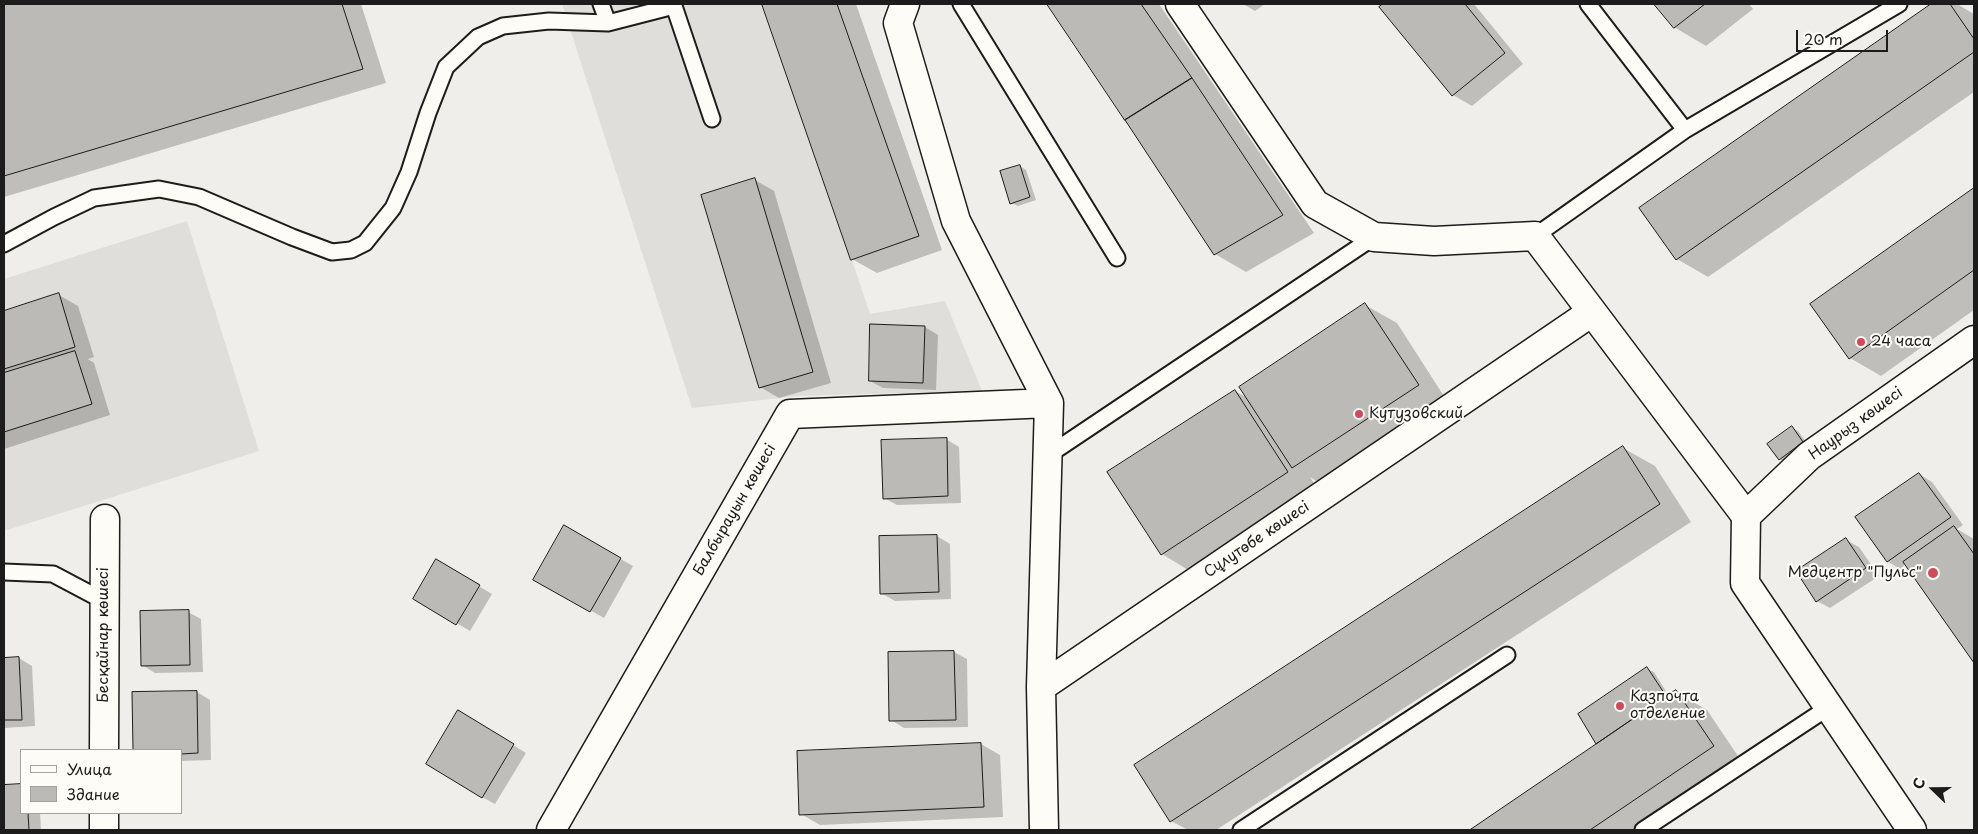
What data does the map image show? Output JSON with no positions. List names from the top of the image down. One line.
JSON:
{"streets":{"street":["Наурыз көшесі","Балбырауын көшесі","Сұлутөбе көшесі","Бесқайнар көшесі"]},"places":["24 часа","Кутузовский","Медцентр \"Пульс\"","Казпочта отделение"],"legend":["Улица","Здание"],"scale_bar":"20 m","north":"left"}
